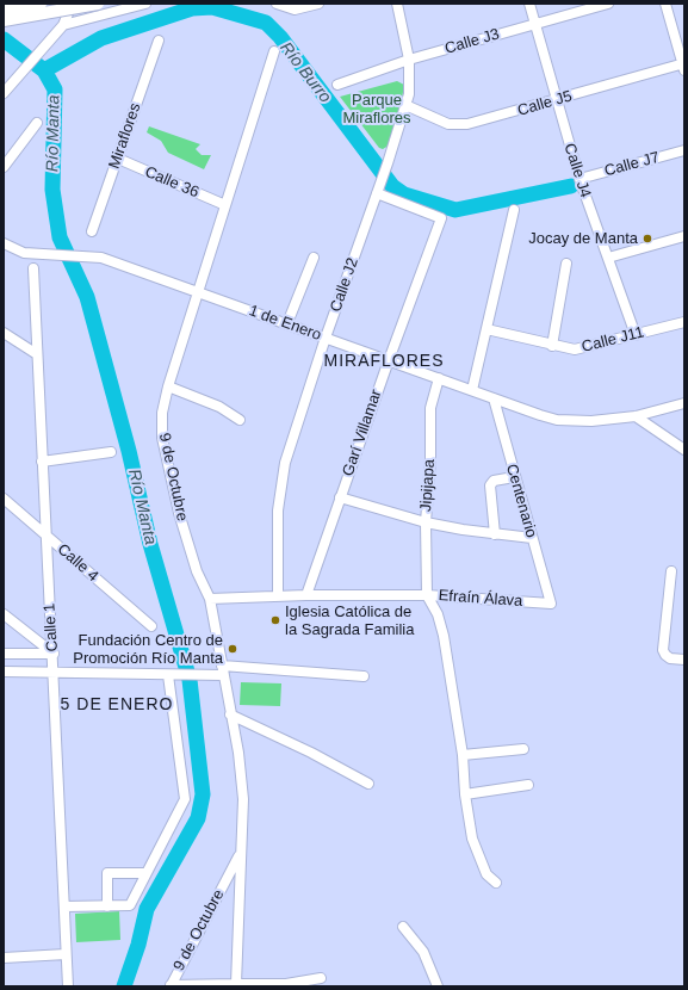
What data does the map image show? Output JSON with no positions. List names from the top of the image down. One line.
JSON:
{"streets":{"street":["Calle J3","Calle J5","Miraflores","Calle J7","Calle J4","Calle 36","Calle J2","1 de Enero","Calle J11","Garí Villamar","9 de Octubre","Jipijapa","Centenario","Calle 4","Efraín Álava","Calle 1"]},"crossings":[["Calle J3","Calle J4"],["Calle J3","Calle J2"],["Calle J5","Calle J4"],["Calle J5","Calle J2"],["Miraflores","Calle 36"],["Calle J7","Calle J4"],["Calle J4","Calle J11"],["Calle 36","9 de Octubre"],["Calle J2","1 de Enero"],["Calle J2","Garí Villamar"],["Calle J2","Efraín Álava"],["1 de Enero","Garí Villamar"],["1 de Enero","9 de Octubre"],["1 de Enero","Jipijapa"],["1 de Enero","Centenario"],["Garí Villamar","Efraín Álava"],["9 de Octubre","Efraín Álava"],["Jipijapa","Efraín Álava"],["Centenario","Efraín Álava"],["Calle 4","Calle 1"]],"districts":["MIRAFLORES","5 DE ENERO"],"water":["Río Burro","Río Manta"],"parks":["Parque Miraflores"],"places":["Jocay de Manta","Iglesia Católica de la Sagrada Familia","Fundación Centro de Promoción Río Manta"]}
